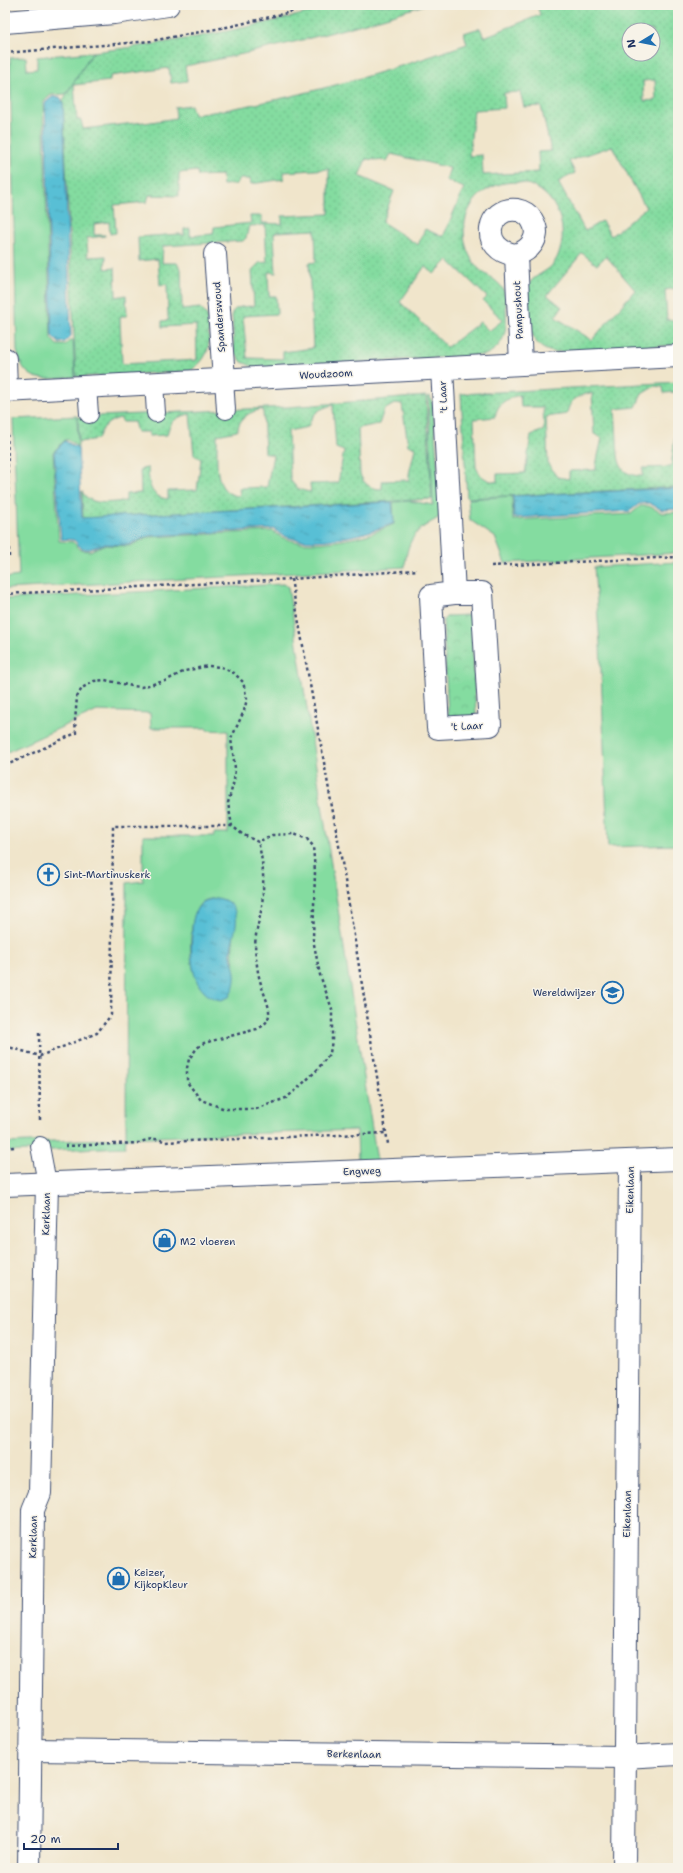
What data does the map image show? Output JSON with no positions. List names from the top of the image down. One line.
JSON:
{"streets":{"street":["Pampushout","Spanderswoud","Woudzoom","'t Laar","Engweg","Eikenlaan","Kerklaan","Berkenlaan"]},"crossings":[["Pampushout","Woudzoom"],["Spanderswoud","Woudzoom"],["Woudzoom","'t Laar"],["Engweg","Eikenlaan"],["Engweg","Kerklaan"],["Eikenlaan","Berkenlaan"],["Kerklaan","Berkenlaan"]],"places":{"church":["Sint-Martinuskerk"],"school or university":["Wereldwijzer"],"shop":["M2 vloeren","Keizer, KijkopKleur"]},"scale_bar":"20 m","north":"left"}
